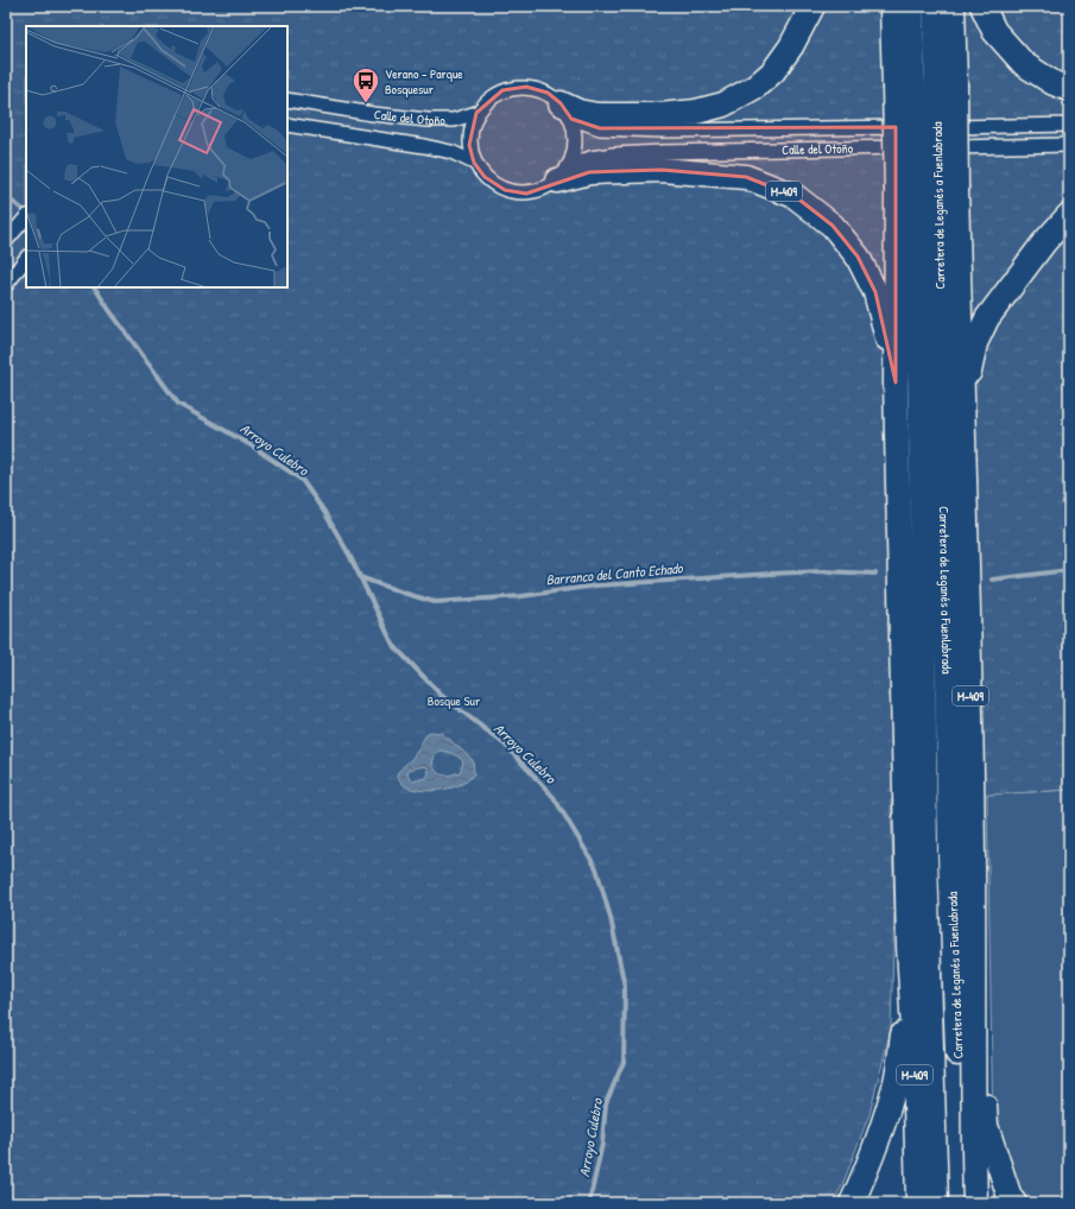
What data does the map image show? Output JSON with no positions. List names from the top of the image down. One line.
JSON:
{"streets":{"highway":["M-409","Carretera de Leganés a Fuenlabrada"],"street":["Calle del Otoño"]},"crossings":[["Calle del Otoño","M-409"],["M-409","Carretera de Leganés a Fuenlabrada"]],"water":["Arroyo Culebro","Barranco del Canto Echado"],"parks":["Bosque Sur"],"places":{"bus stop":["Verano - Parque Bosquesur"]}}
